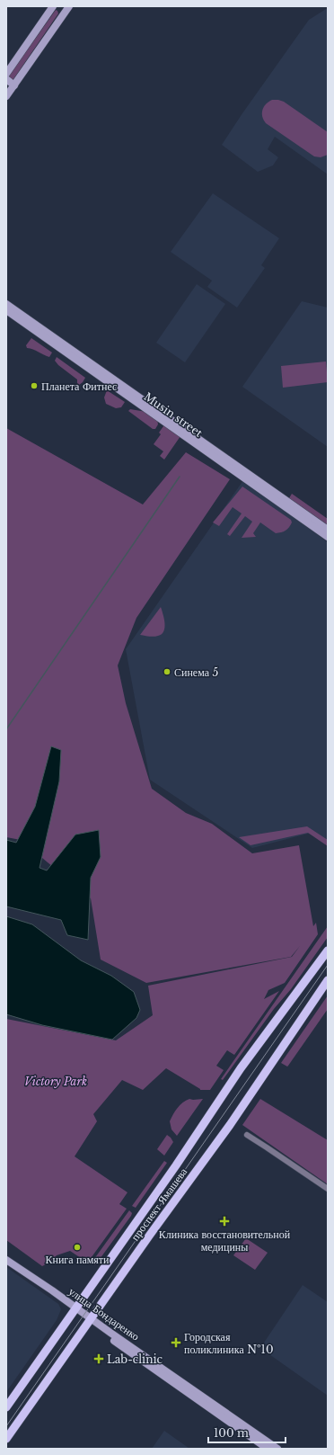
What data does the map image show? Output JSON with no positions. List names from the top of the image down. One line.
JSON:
{"streets":{"main road":["проспект Ямашева"],"street":["Musin street","улица Бондаренко"]},"crossings":[["проспект Ямашева","улица Бондаренко"]],"parks":["Victory Park"],"places":{"other":["Планета Фитнес","Синема 5","Книга памяти"],"health":["Клиника восстановительной медицины","Городская поликлиника №10","Lab-clinic"]},"scale_bar":"100 m"}
